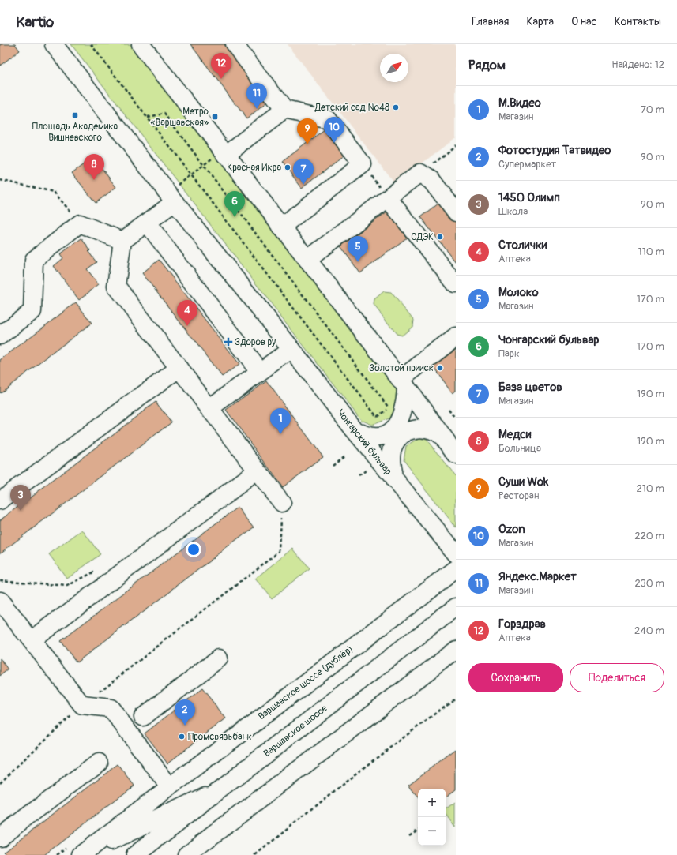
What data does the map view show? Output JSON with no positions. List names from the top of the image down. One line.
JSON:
{"streets":{"main road":["Чонгарский бульвар","Варшавское шоссе (дублёр)","Варшавское шоссе"]},"places":{"other":["Детский сад №48","Красная Икра","СДЭК","Золотой прииск","Промсвязьбанк"],"transit":["Площадь Академика Вишневского","Метро «Варшавская»"],"health":["Здоров ру"]},"north":"top right","page":{"header":"Kartio","nav":["Главная","Карта","О нас","Контакты"],"heading":["Рядом","Найдено: 12"],"pins":["12","11","10","9","8","7","6","5","4","1","3","2"],"list":[{"mark":"1","name":"М.Видео","note":"Магазин","value":"70 m"},{"mark":"2","name":"Фотостудия Татвидео","note":"Супермаркет","value":"90 m"},{"mark":"3","name":"1450 Олимп","note":"Школа","value":"90 m"},{"mark":"4","name":"Столички","note":"Аптека","value":"110 m"},{"mark":"5","name":"Молоко","note":"Магазин","value":"170 m"},{"mark":"6","name":"Чонгарский бульвар","note":"Парк","value":"170 m"},{"mark":"7","name":"База цветов","note":"Магазин","value":"190 m"},{"mark":"8","name":"Медси","note":"Больница","value":"190 m"},{"mark":"9","name":"Суши Wok","note":"Ресторан","value":"210 m"},{"mark":"10","name":"Ozon","note":"Магазин","value":"220 m"},{"mark":"11","name":"Яндекс.Маркет","note":"Магазин","value":"230 m"},{"mark":"12","name":"Горздрав","note":"Аптека","value":"240 m"}],"buttons":["Сохранить","Поделиться"],"map_buttons":["+","−"]}}
